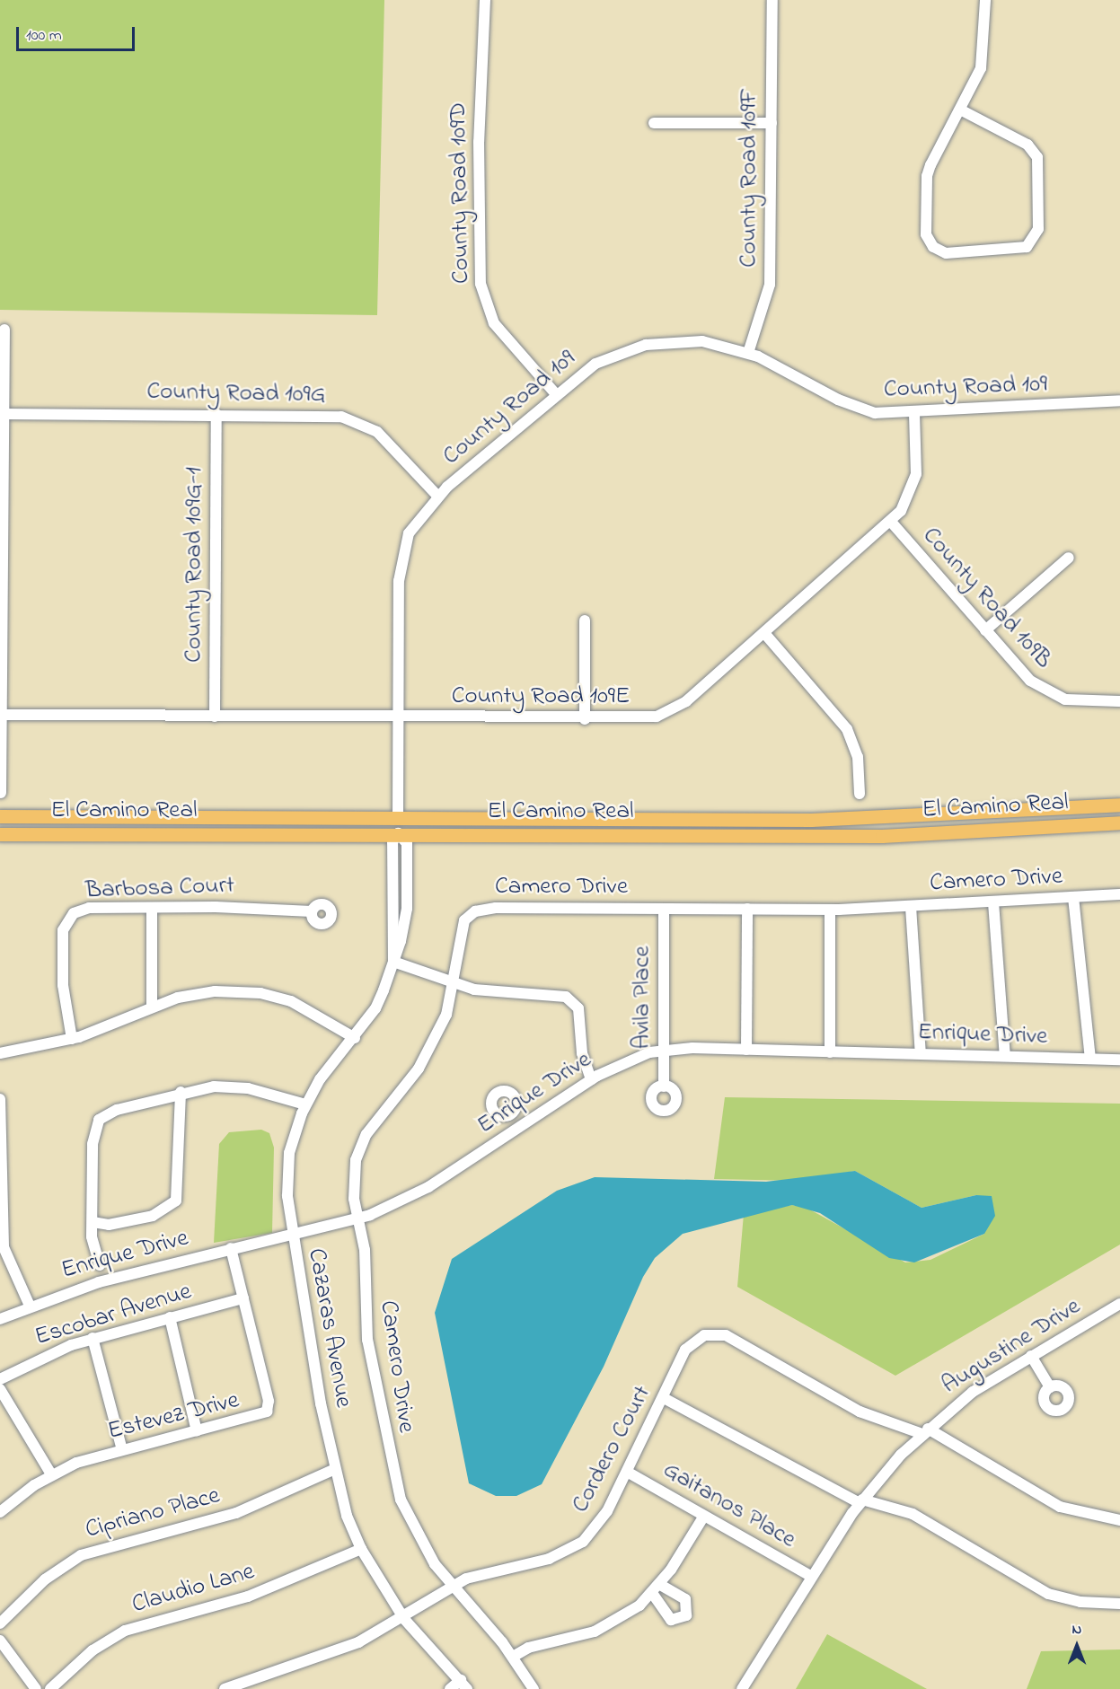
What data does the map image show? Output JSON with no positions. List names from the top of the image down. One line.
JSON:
{"streets":{"main road":["El Camino Real"],"street":["County Road 109F","County Road 109D","County Road 109","County Road 109G","County Road 109G-1","County Road 109B","County Road 109E","Camero Drive","Barbosa Court","Avila Place","Enrique Drive","Escobar Avenue","Cazaras Avenue","Augustine Drive","Estevez Drive","Cordero Court","Gaitanos Place","Cipriano Place","Claudio Lane"]},"crossings":[["County Road 109F","County Road 109"],["County Road 109D","County Road 109"],["County Road 109","County Road 109G"],["County Road 109","County Road 109E"],["County Road 109","El Camino Real"],["County Road 109G","County Road 109G-1"],["County Road 109G-1","County Road 109E"],["County Road 109B","County Road 109E"],["El Camino Real","Cazaras Avenue"],["Camero Drive","Avila Place"],["Camero Drive","Enrique Drive"],["Camero Drive","Cordero Court"],["Avila Place","Enrique Drive"],["Enrique Drive","Cazaras Avenue"],["Enrique Drive","Estevez Drive"],["Escobar Avenue","Estevez Drive"],["Cazaras Avenue","Cordero Court"],["Cazaras Avenue","Cipriano Place"],["Cazaras Avenue","Claudio Lane"],["Augustine Drive","Cordero Court"],["Augustine Drive","Gaitanos Place"],["Cordero Court","Gaitanos Place"]],"scale_bar":"100 m","north":"top"}
